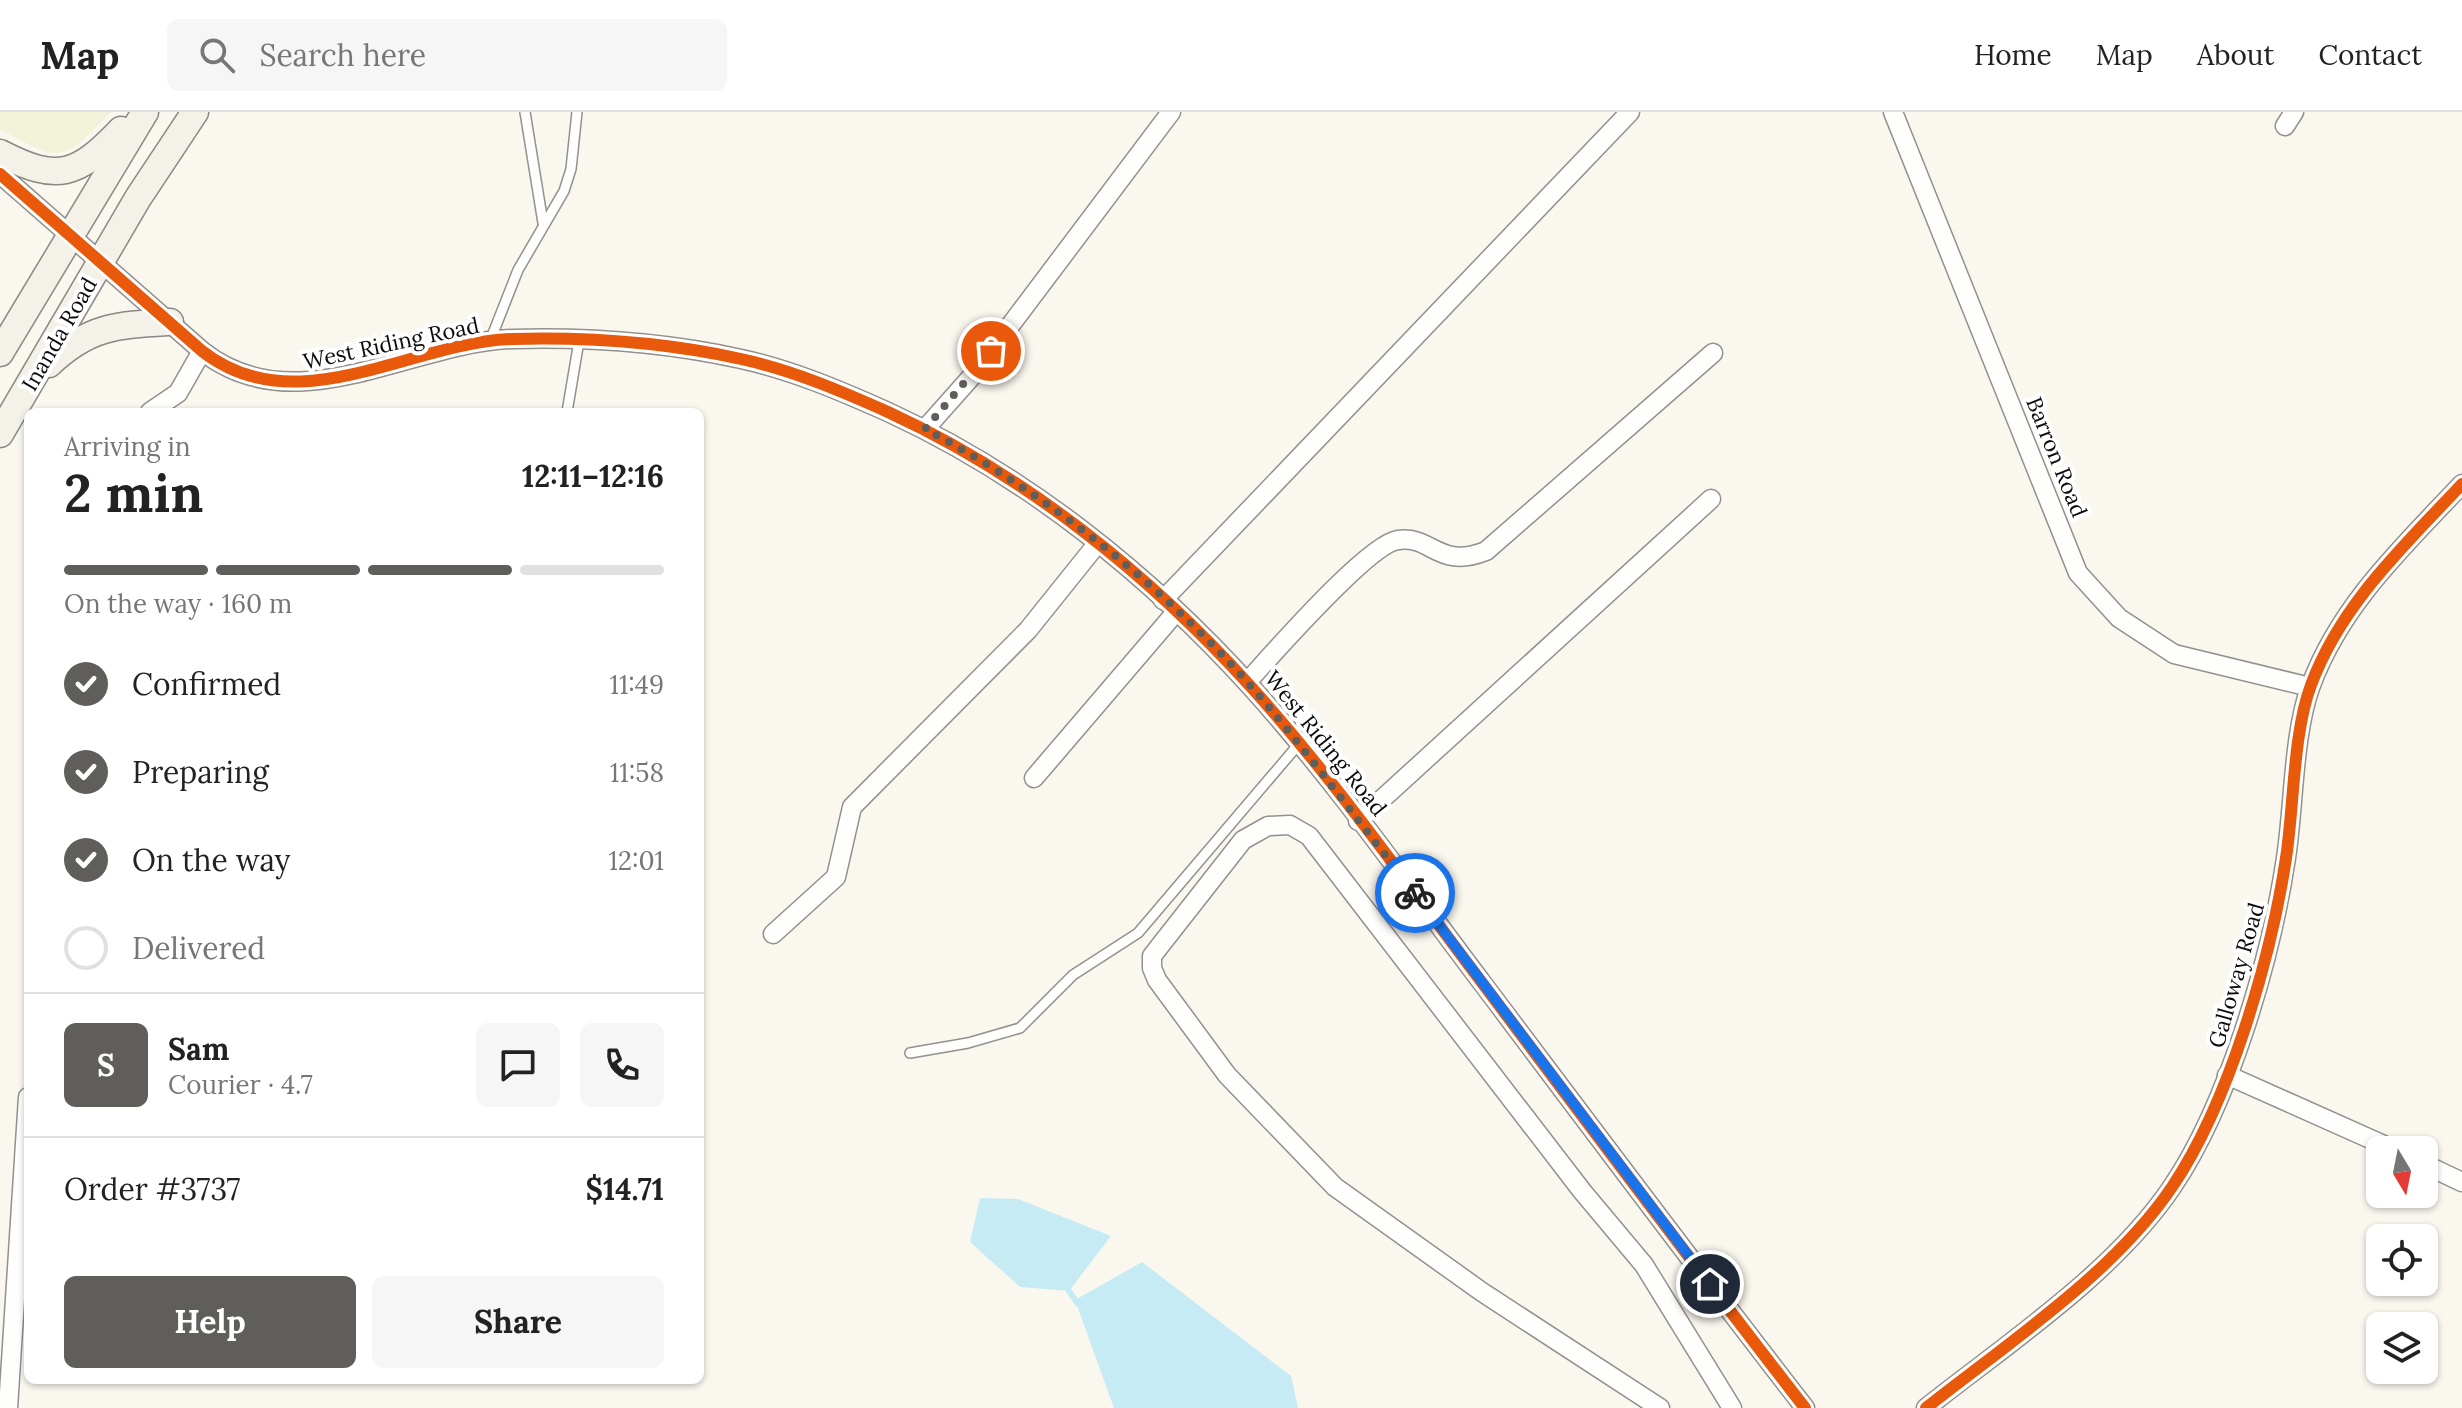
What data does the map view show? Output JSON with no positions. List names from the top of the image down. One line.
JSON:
{"streets":{"main road":["Inanda Road"],"street":["West Riding Road","Barron Road","Galloway Road"]},"crossings":[["Inanda Road","West Riding Road"],["Barron Road","Galloway Road"]],"north":"bottom","page":{"header":"Map","search":"Search here","nav":["Home","Map","About","Contact"],"heading":["2 min","Arriving in","12:11–12:16"],"panel":["Sam","Courier · 4.7","Order #3737","$14.71"],"bar":"On the way · 160 m","list":[["Confirmed","11:49"],["Preparing","11:58"],["On the way","12:01"],"Delivered"],"round":"S","buttons":["Help","Share"]}}
